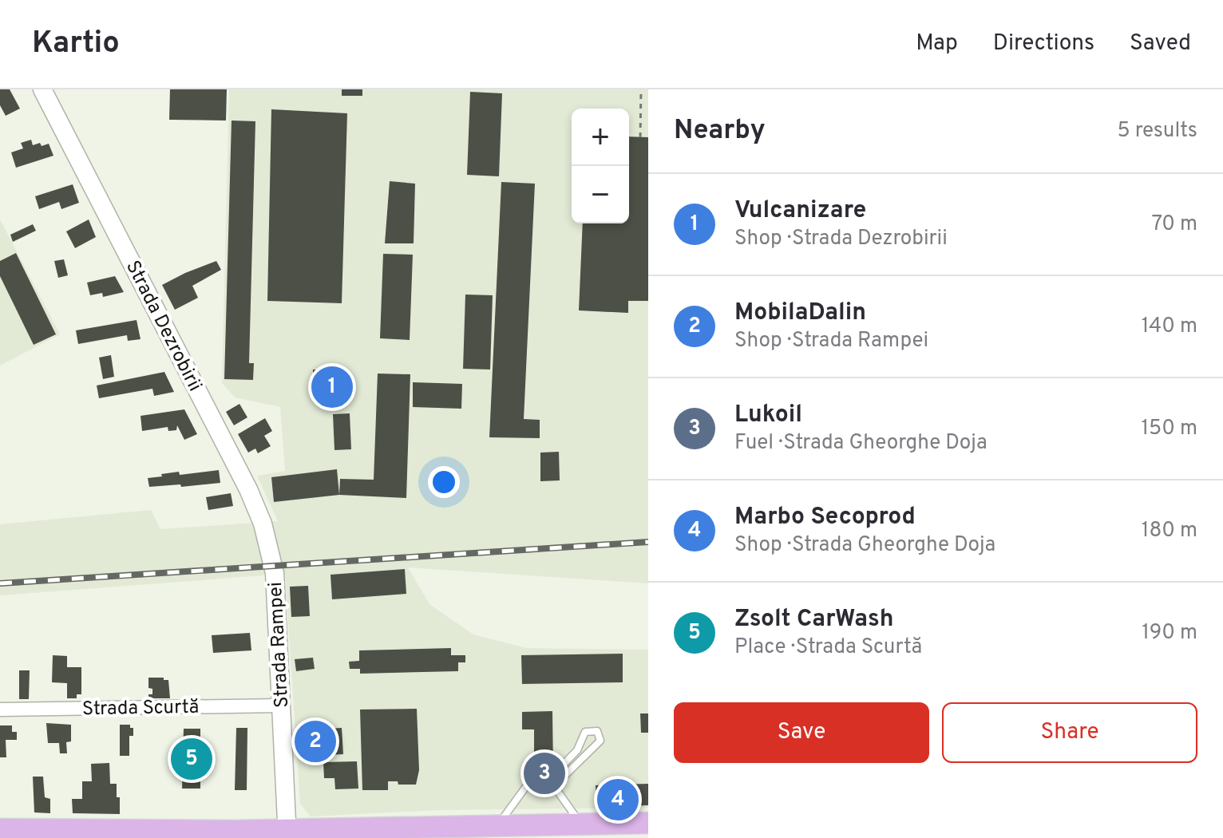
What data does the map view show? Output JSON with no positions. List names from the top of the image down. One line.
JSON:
{"streets":{"main road":["Strada Dezrobirii","Strada Rampei"],"street":["Strada Scurtă"]},"crossings":[["Strada Dezrobirii","Strada Rampei"],["Strada Rampei","Strada Scurtă"]],"page":{"header":"Kartio","nav":["Map","Directions","Saved"],"heading":["Nearby","5 results"],"map_buttons":["+","−"],"list":[{"mark":"1","name":"Vulcanizare","note":"Shop · Strada Dezrobirii","value":"70 m"},{"mark":"2","name":"MobilaDalin","note":"Shop · Strada Rampei","value":"140 m"},{"mark":"3","name":"Lukoil","note":"Fuel · Strada Gheorghe Doja","value":"150 m"},{"mark":"4","name":"Marbo Secoprod","note":"Shop · Strada Gheorghe Doja","value":"180 m"},{"mark":"5","name":"Zsolt CarWash","note":"Place · Strada Scurtă","value":"190 m"}],"pins":["1","2","5","3","4"],"buttons":["Save","Share"]}}
